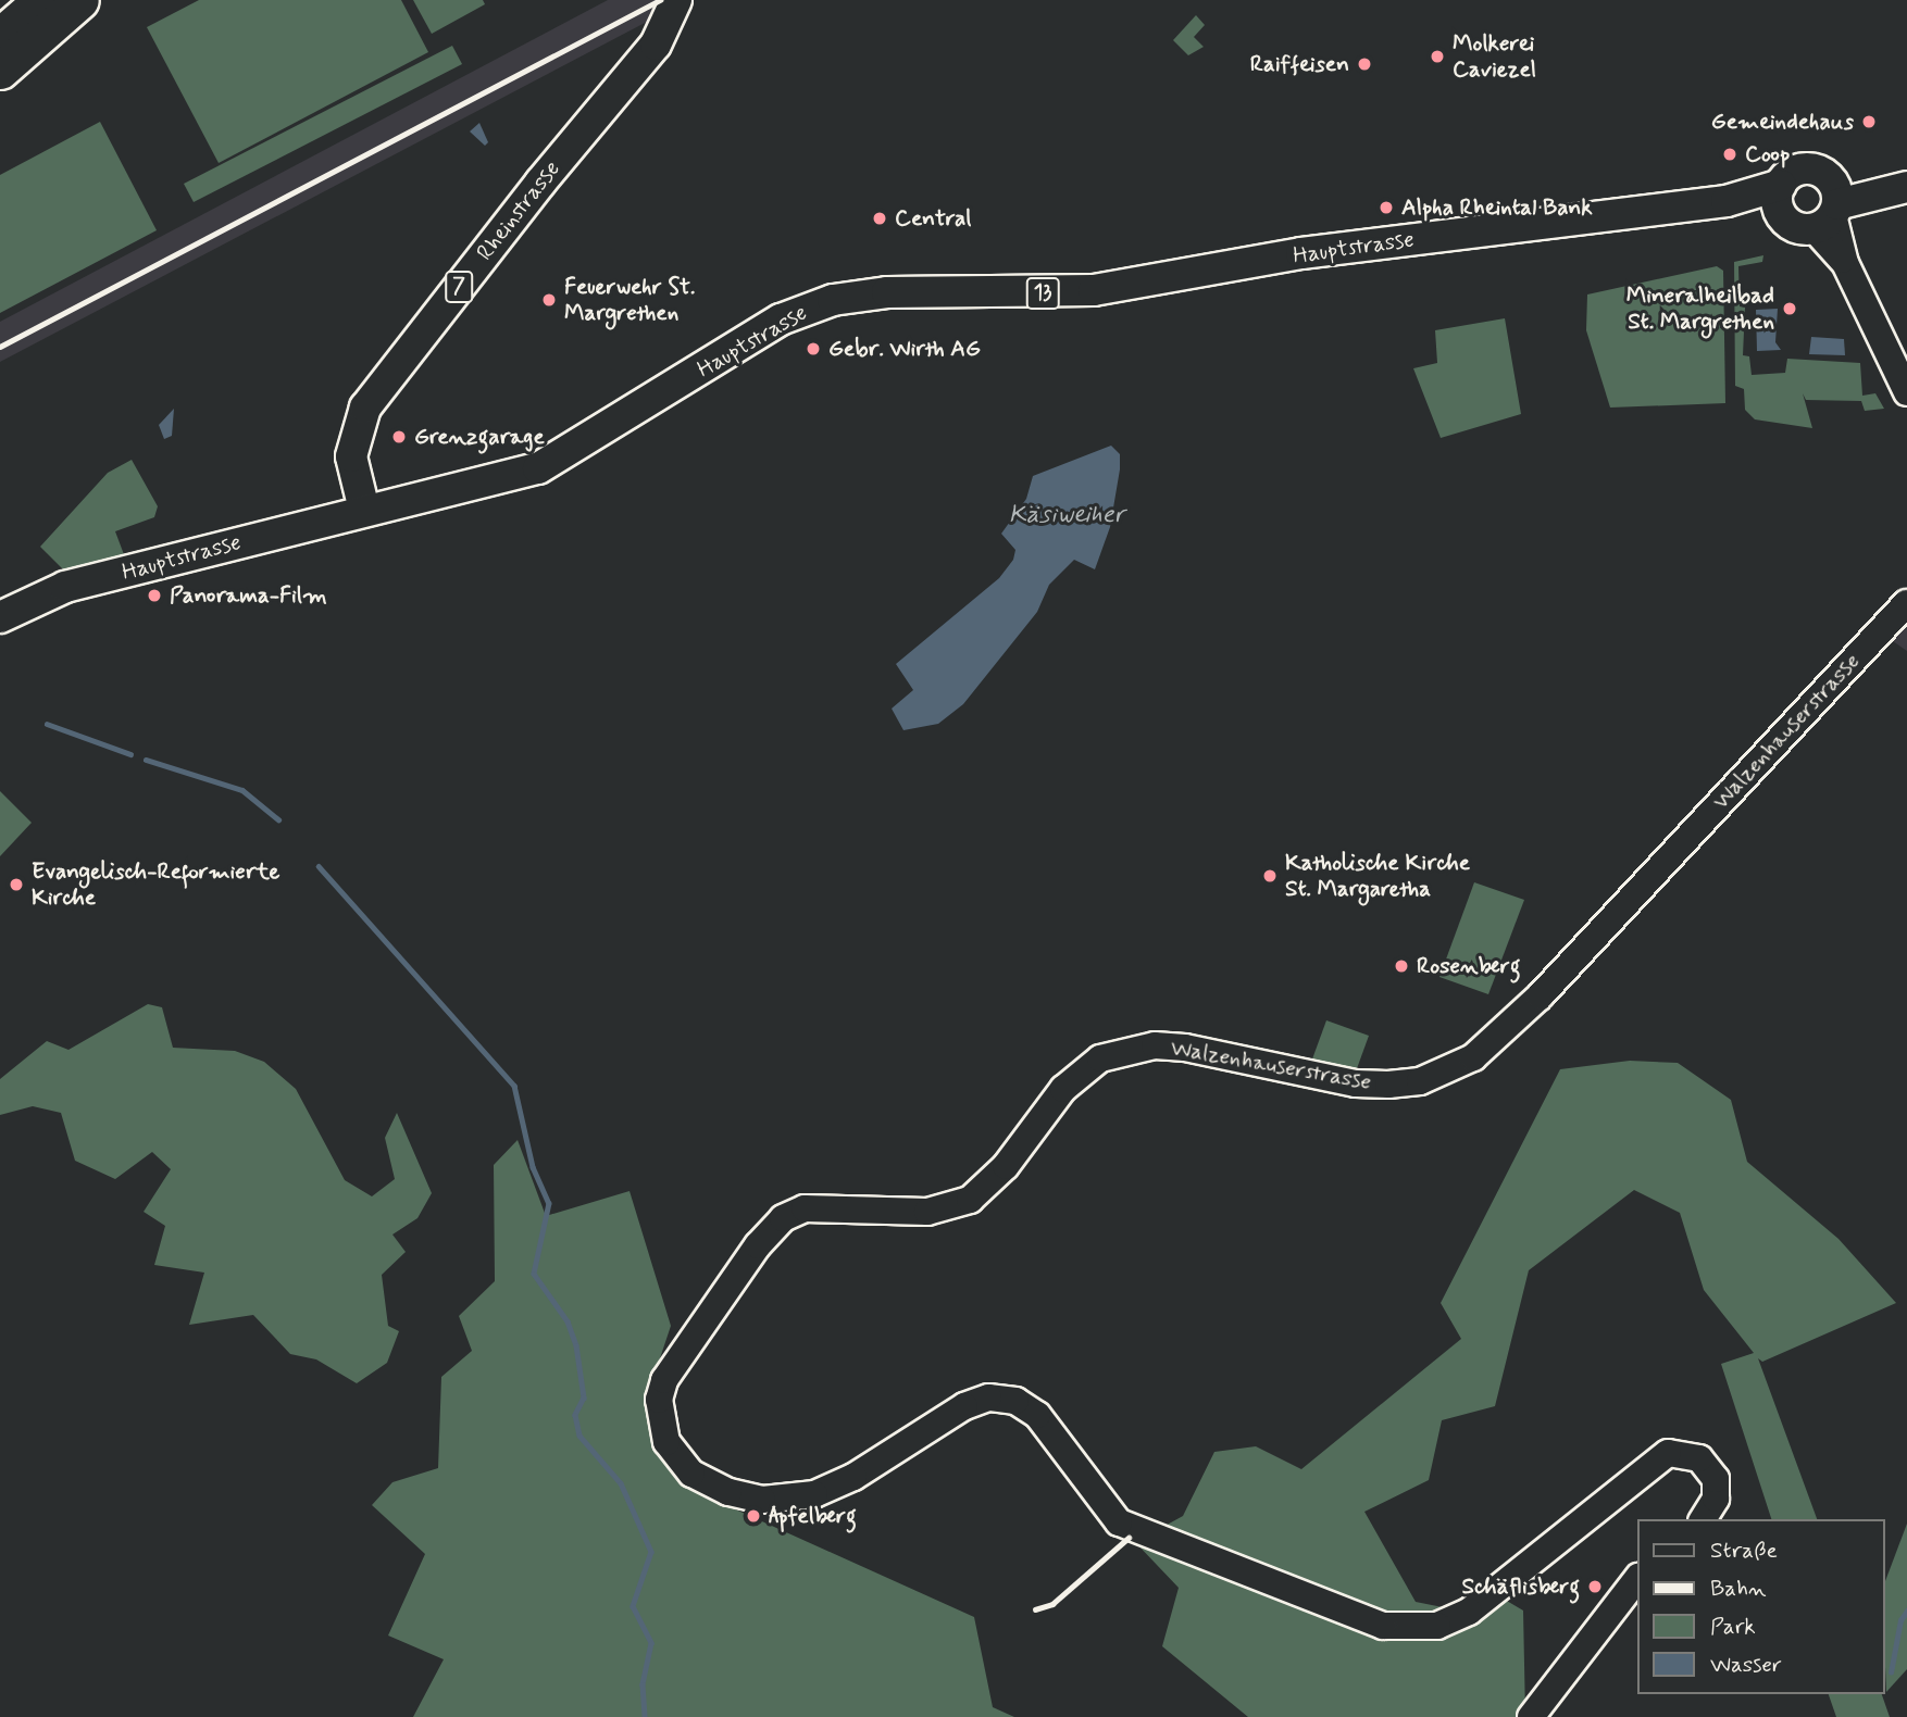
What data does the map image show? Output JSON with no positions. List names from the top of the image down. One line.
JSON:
{"streets":{"main road":["Rheinstrasse","Hauptstrasse","7","13"],"street":["Walzenhauserstrasse"]},"crossings":[["Rheinstrasse","Hauptstrasse"]],"water":["Käsiweiher"],"places":["Molkerei Caviezel","Raiffeisen","Gemeindehaus","Coop","Alpha Rheintal Bank","Central","Feuerwehr St. Margrethen","Mineralheilbad St. Margrethen","Gebr. Wirth AG","Grenzgarage","Panorama-Film","Katholische Kirche St. Margaretha","Evangelisch-Reformierte Kirche","Rosenberg","Apfelberg","Schäflisberg"],"legend":["Straße","Bahn","Park","Wasser"]}
